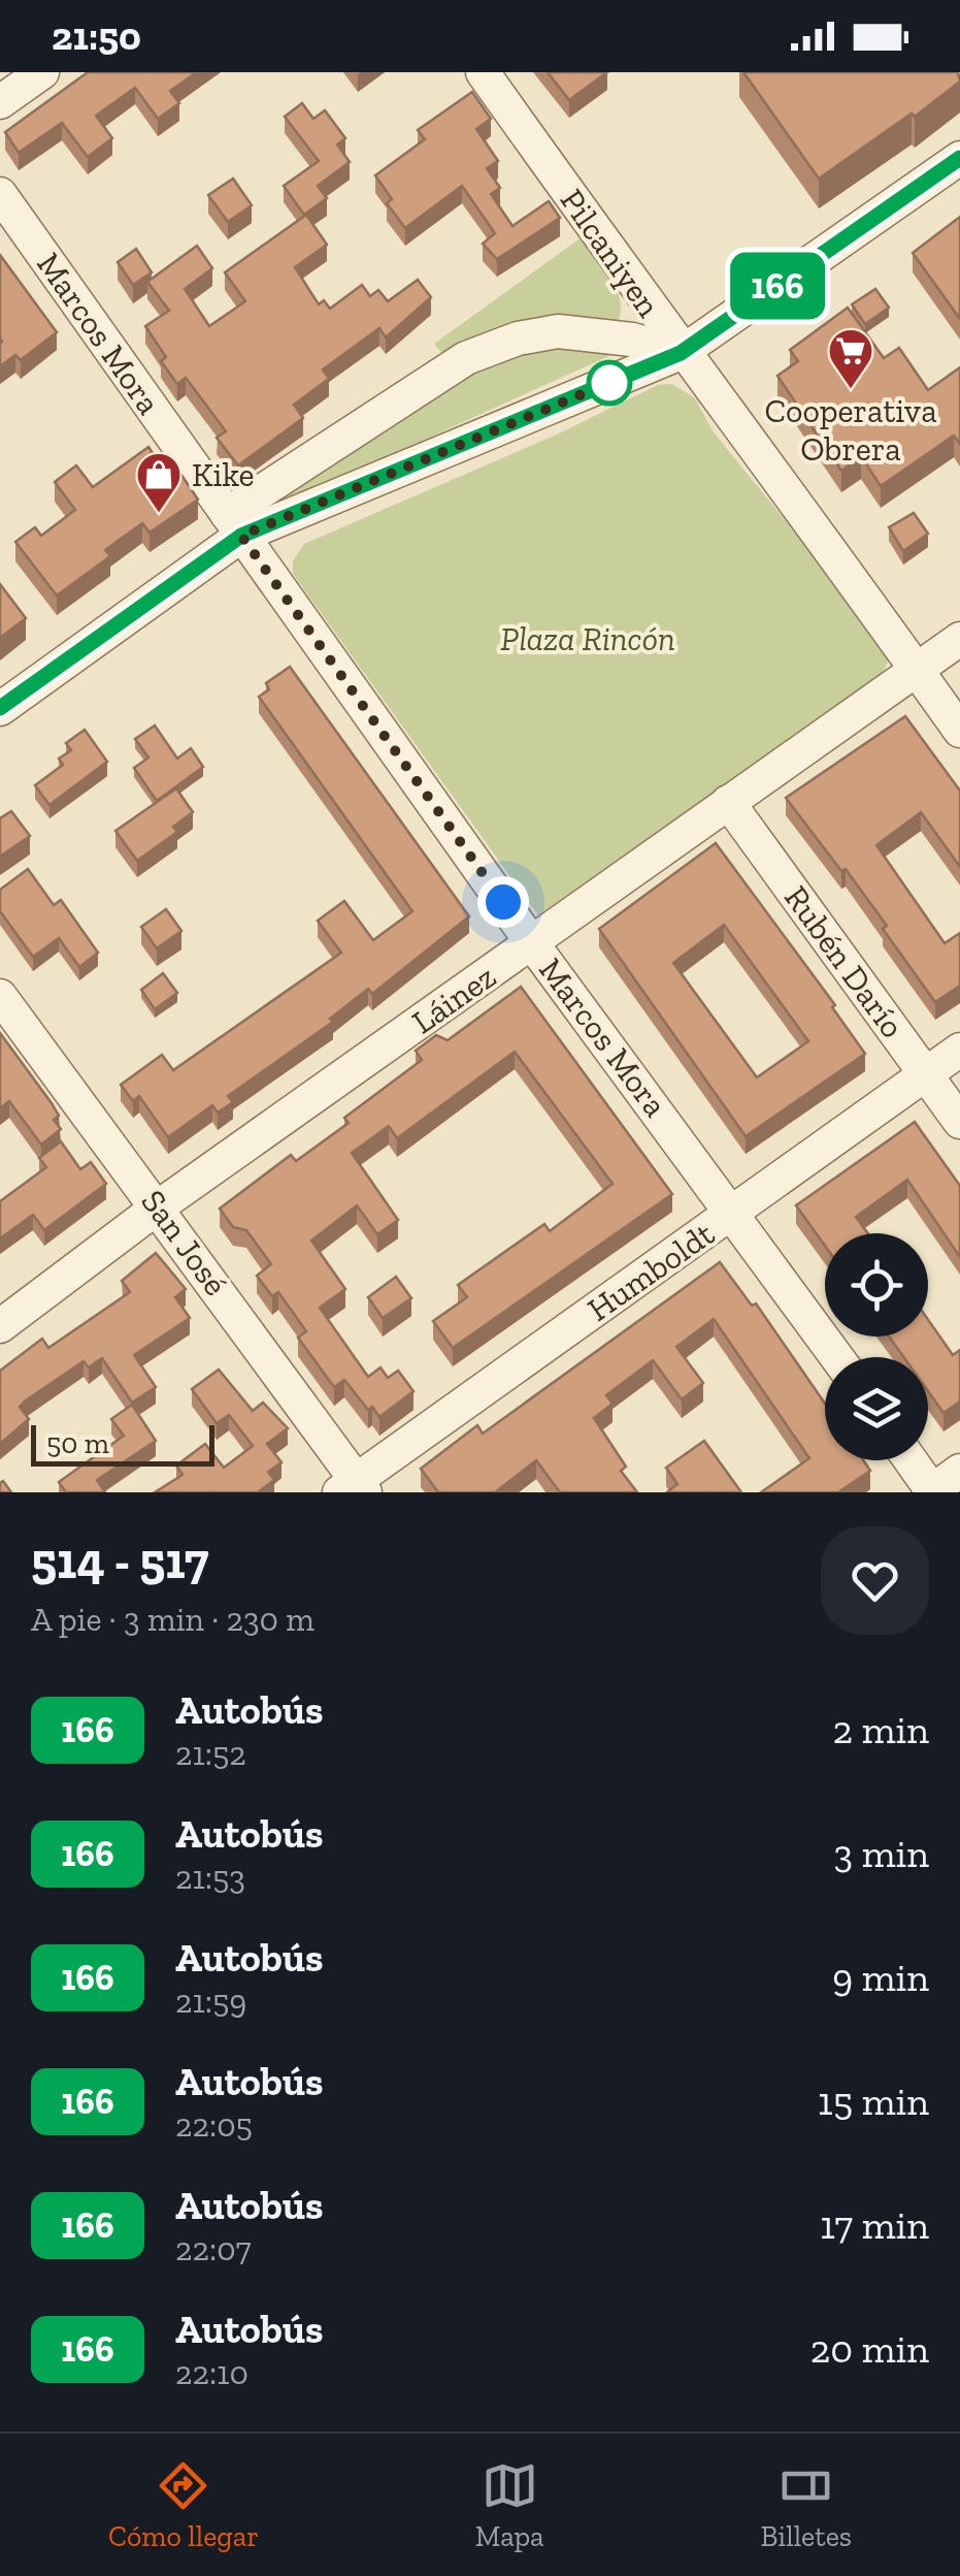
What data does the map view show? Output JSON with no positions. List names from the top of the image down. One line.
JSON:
{"streets":{"street":["Pilcaniyen","Marcos Mora","Rubén Darío","Láinez","San José","Humboldt"]},"crossings":[["Pilcaniyen","Láinez"],["Marcos Mora","Láinez"],["Marcos Mora","Humboldt"],["Rubén Darío","Láinez"],["Rubén Darío","Humboldt"],["Láinez","San José"],["San José","Humboldt"]],"parks":["Plaza Rincón"],"places":{"supermarket":["Cooperativa Obrera"],"shop":["Kike"]},"lines":["bus line 166"],"scale_bar":"50 m","page":{"status":"21:50","on_map":"166","scale":"50 m","heading":["514 - 517","A pie · 3 min · 230 m"],"list":[{"mark":"166","name":"Autobús","note":"21:52","value":"2 min"},{"mark":"166","name":"Autobús","note":"21:53","value":"3 min"},{"mark":"166","name":"Autobús","note":"21:59","value":"9 min"},{"mark":"166","name":"Autobús","note":"22:05","value":"15 min"},{"mark":"166","name":"Autobús","note":"22:07","value":"17 min"},{"mark":"166","name":"Autobús","note":"22:10","value":"20 min"}],"tabs":["Cómo llegar","Mapa","Billetes"]}}
